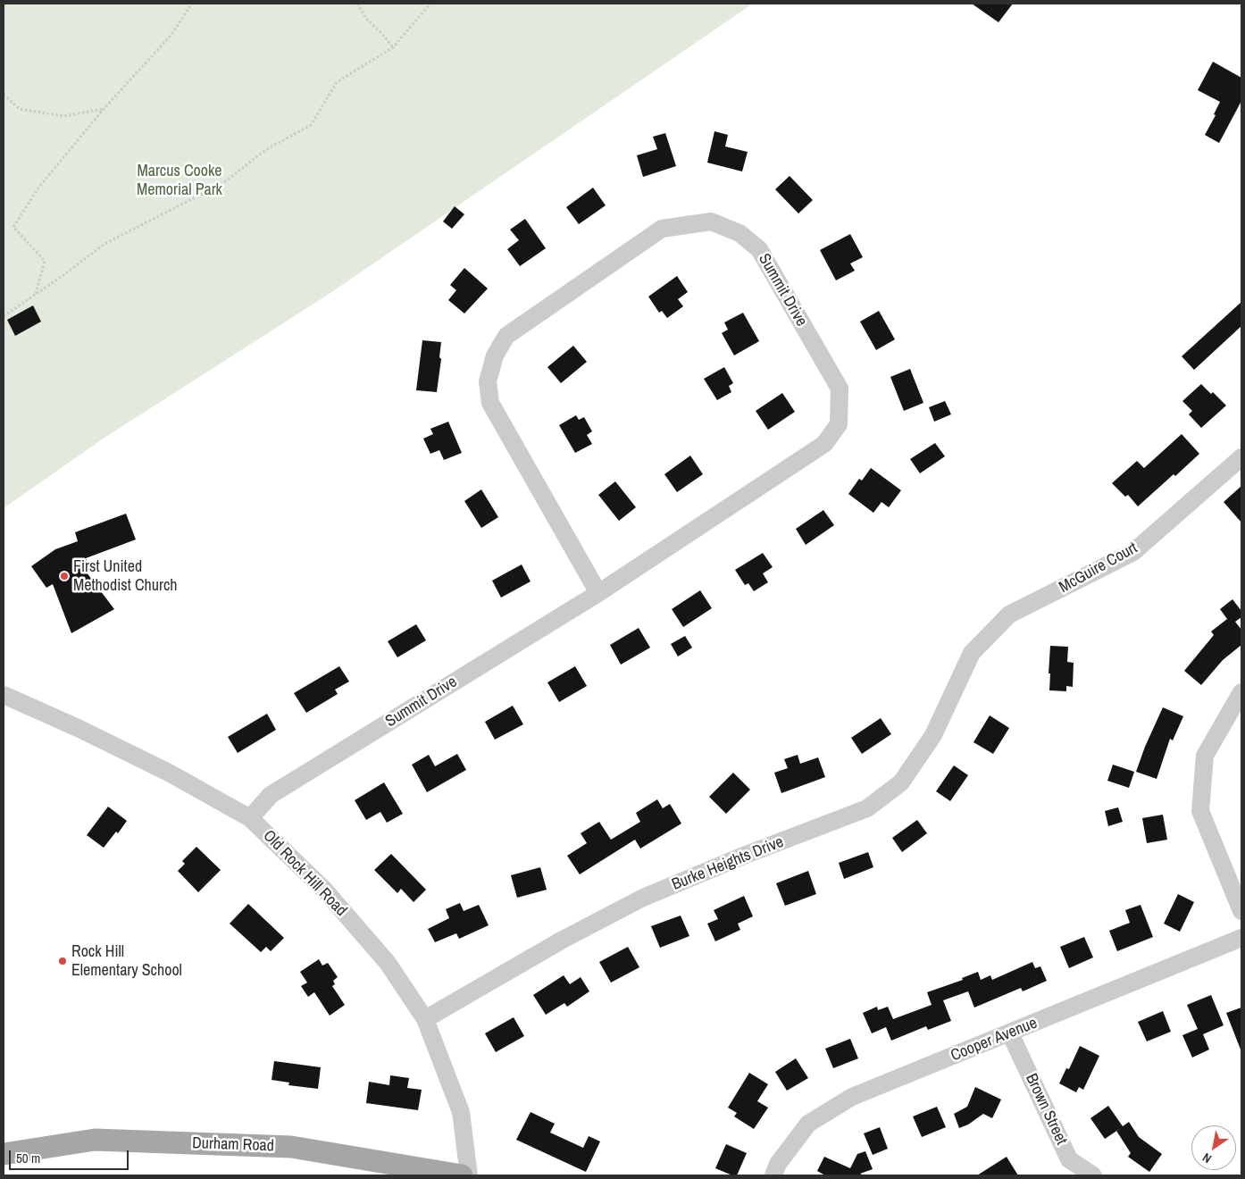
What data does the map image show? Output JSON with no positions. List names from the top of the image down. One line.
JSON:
{"streets":{"main road":["Durham Road"],"street":["Summit Drive","McGuire Court","Burke Heights Drive","Old Rock Hill Road","Cooper Avenue","Brown Street"]},"crossings":[["Summit Drive","Old Rock Hill Road"],["McGuire Court","Burke Heights Drive"],["Burke Heights Drive","Old Rock Hill Road"],["Cooper Avenue","Brown Street"]],"parks":["Marcus Cooke Memorial Park"],"places":["First United Methodist Church","Rock Hill Elementary School"],"scale_bar":"50 m","north":"bottom left"}
